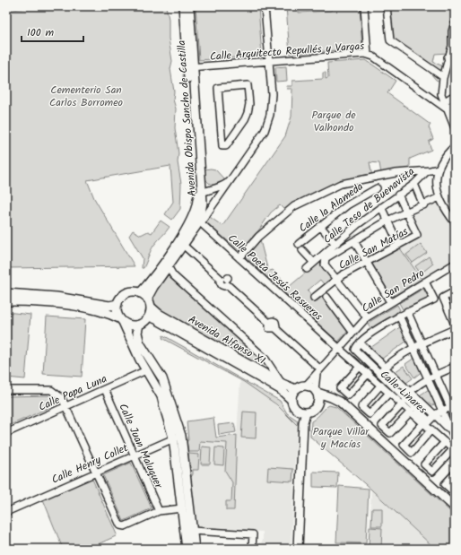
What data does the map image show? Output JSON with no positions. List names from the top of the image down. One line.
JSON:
{"streets":{"main road":["Avenida Obispo Sancho de Castilla","Avenida Alfonso XI"],"street":["Calle Arquitecto Repullés y Vargas","Calle Teso de Buenavista","Calle la Alameda","Calle San Matías","Calle Poeta Jesús Rasueros","Calle San Pedro","Calle Linares","Calle Papa Luna","Calle Juan Maluquer","Calle Henry Collet"]},"crossings":[["Calle Arquitecto Repullés y Vargas","Avenida Obispo Sancho de Castilla"],["Avenida Obispo Sancho de Castilla","Calle Poeta Jesús Rasueros"],["Avenida Obispo Sancho de Castilla","Avenida Alfonso XI"],["Calle Poeta Jesús Rasueros","Calle San Pedro"],["Calle Poeta Jesús Rasueros","Calle Linares"],["Calle San Pedro","Avenida Alfonso XI"],["Calle San Pedro","Calle Linares"],["Calle Papa Luna","Calle Juan Maluquer"],["Calle Juan Maluquer","Calle Henry Collet"]],"parks":["Cementerio San Carlos Borromeo","Parque de Valhondo","Parque Villar y Macías"],"scale_bar":"100 m"}
